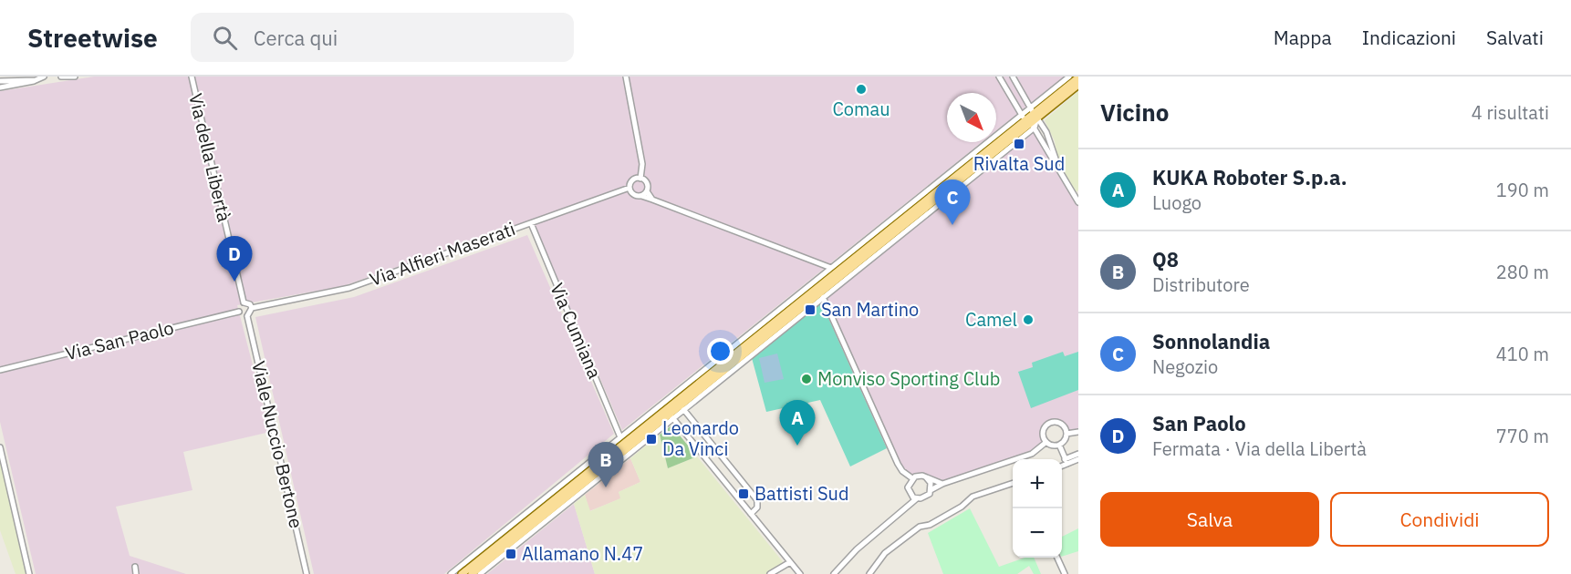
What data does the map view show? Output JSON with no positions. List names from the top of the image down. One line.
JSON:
{"streets":{"street":["Via della Libertà","Via Alfieri Maserati","Via Cumiana","Via San Paolo","Viale Nuccio Bertone"]},"crossings":[["Via della Libertà","Via Alfieri Maserati"],["Via della Libertà","Via San Paolo"],["Via della Libertà","Viale Nuccio Bertone"],["Via Alfieri Maserati","Via Cumiana"],["Via Alfieri Maserati","Via San Paolo"],["Via Alfieri Maserati","Viale Nuccio Bertone"],["Via San Paolo","Viale Nuccio Bertone"]],"places":{"other":["Comau","Camel","Monviso Sporting Club"],"transit":["Rivalta Sud","San Martino","Leonardo Da Vinci","Battisti Sud","Allamano N.47"]},"north":"bottom right","page":{"header":"Streetwise","search":"Cerca qui","nav":["Mappa","Indicazioni","Salvati"],"heading":["Vicino","4 risultati"],"list":[{"mark":"A","name":"KUKA Roboter S.p.a.","note":"Luogo","value":"190 m"},{"mark":"B","name":"Q8","note":"Distributore","value":"280 m"},{"mark":"C","name":"Sonnolandia","note":"Negozio","value":"410 m"},{"mark":"D","name":"San Paolo","note":"Fermata · Via della Libertà","value":"770 m"}],"pins":["C","D","A","B"],"map_buttons":["+","−"],"buttons":["Salva","Condividi"]}}
